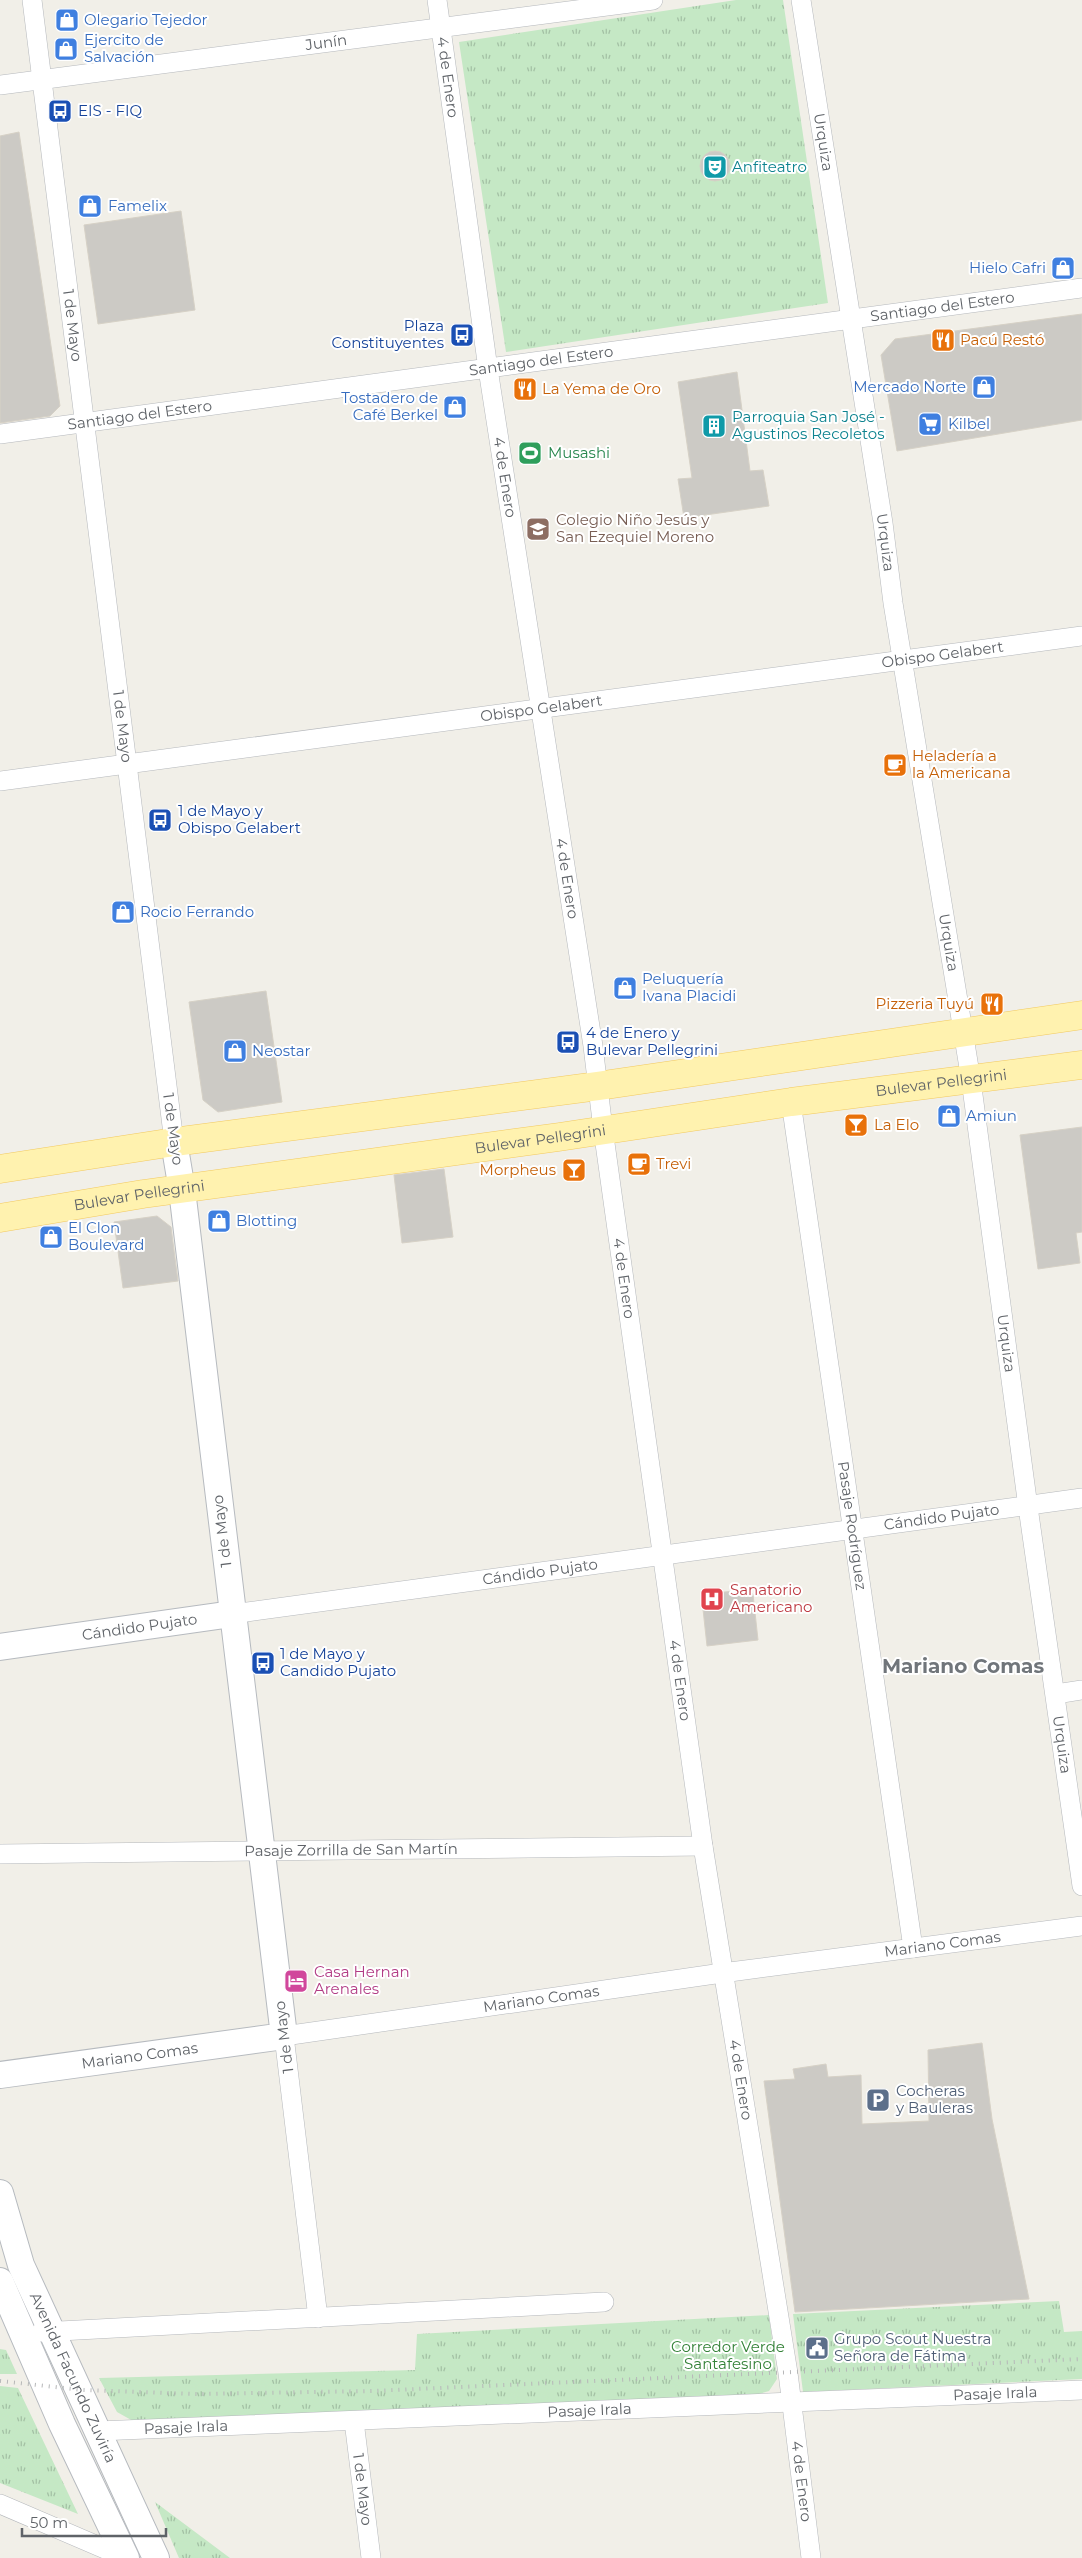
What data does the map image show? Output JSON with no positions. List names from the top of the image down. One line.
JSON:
{"streets":{"main road":["1 de Mayo","Bulevar Pellegrini","Cándido Pujato","Mariano Comas","Avenida Facundo Zuviría"],"street":["Junín","4 de Enero","Urquiza","Santiago del Estero","Obispo Gelabert","Pasaje Rodríguez","Pasaje Zorrilla de San Martín","Pasaje Irala"]},"crossings":[["Junín","4 de Enero"],["Junín","1 de Mayo"],["4 de Enero","Santiago del Estero"],["4 de Enero","Obispo Gelabert"],["4 de Enero","Bulevar Pellegrini"],["4 de Enero","Cándido Pujato"],["4 de Enero","Pasaje Zorrilla de San Martín"],["4 de Enero","Mariano Comas"],["4 de Enero","Pasaje Irala"],["Urquiza","Santiago del Estero"],["Urquiza","Obispo Gelabert"],["Urquiza","Bulevar Pellegrini"],["Urquiza","Cándido Pujato"],["Santiago del Estero","1 de Mayo"],["1 de Mayo","Obispo Gelabert"],["1 de Mayo","Bulevar Pellegrini"],["1 de Mayo","Cándido Pujato"],["1 de Mayo","Pasaje Zorrilla de San Martín"],["1 de Mayo","Mariano Comas"],["1 de Mayo","Pasaje Irala"],["Bulevar Pellegrini","Pasaje Rodríguez"],["Cándido Pujato","Pasaje Rodríguez"],["Pasaje Rodríguez","Mariano Comas"],["Avenida Facundo Zuviría","Pasaje Irala"]],"districts":["Mariano Comas"],"parks":["Corredor Verde Santafesino"],"places":{"shop":["Olegario Tejedor","Ejercito de Salvación","Famelix","Hielo Cafri","Mercado Norte","Tostadero de Café Berkel","Rocio Ferrando","Peluquería Ivana Placidi","Neostar","Amiun","Blotting","El Clon Boulevard"],"bus stop":["EIS - FIQ","Plaza Constituyentes","1 de Mayo y Obispo Gelabert","4 de Enero y Bulevar Pellegrini","1 de Mayo y Candido Pujato"],"theatre":["Anfiteatro"],"restaurant":["Pacú Restó","La Yema de Oro","Pizzeria Tuyú"],"supermarket":["Kilbel"],"building":["Parroquia San José - Agustinos Recoletos"],"sports":["Musashi"],"school or university":["Colegio Niño Jesús y San Ezequiel Moreno"],"cafe":["Heladería a la Americana","Trevi"],"bar":["La Elo","Morpheus"],"hospital":["Sanatorio Americano"],"hotel":["Casa Hernan Arenales"],"parking":["Cocheras y Bauleras"],"public building":["Grupo Scout Nuestra Señora de Fátima"]},"scale_bar":"50 m"}
